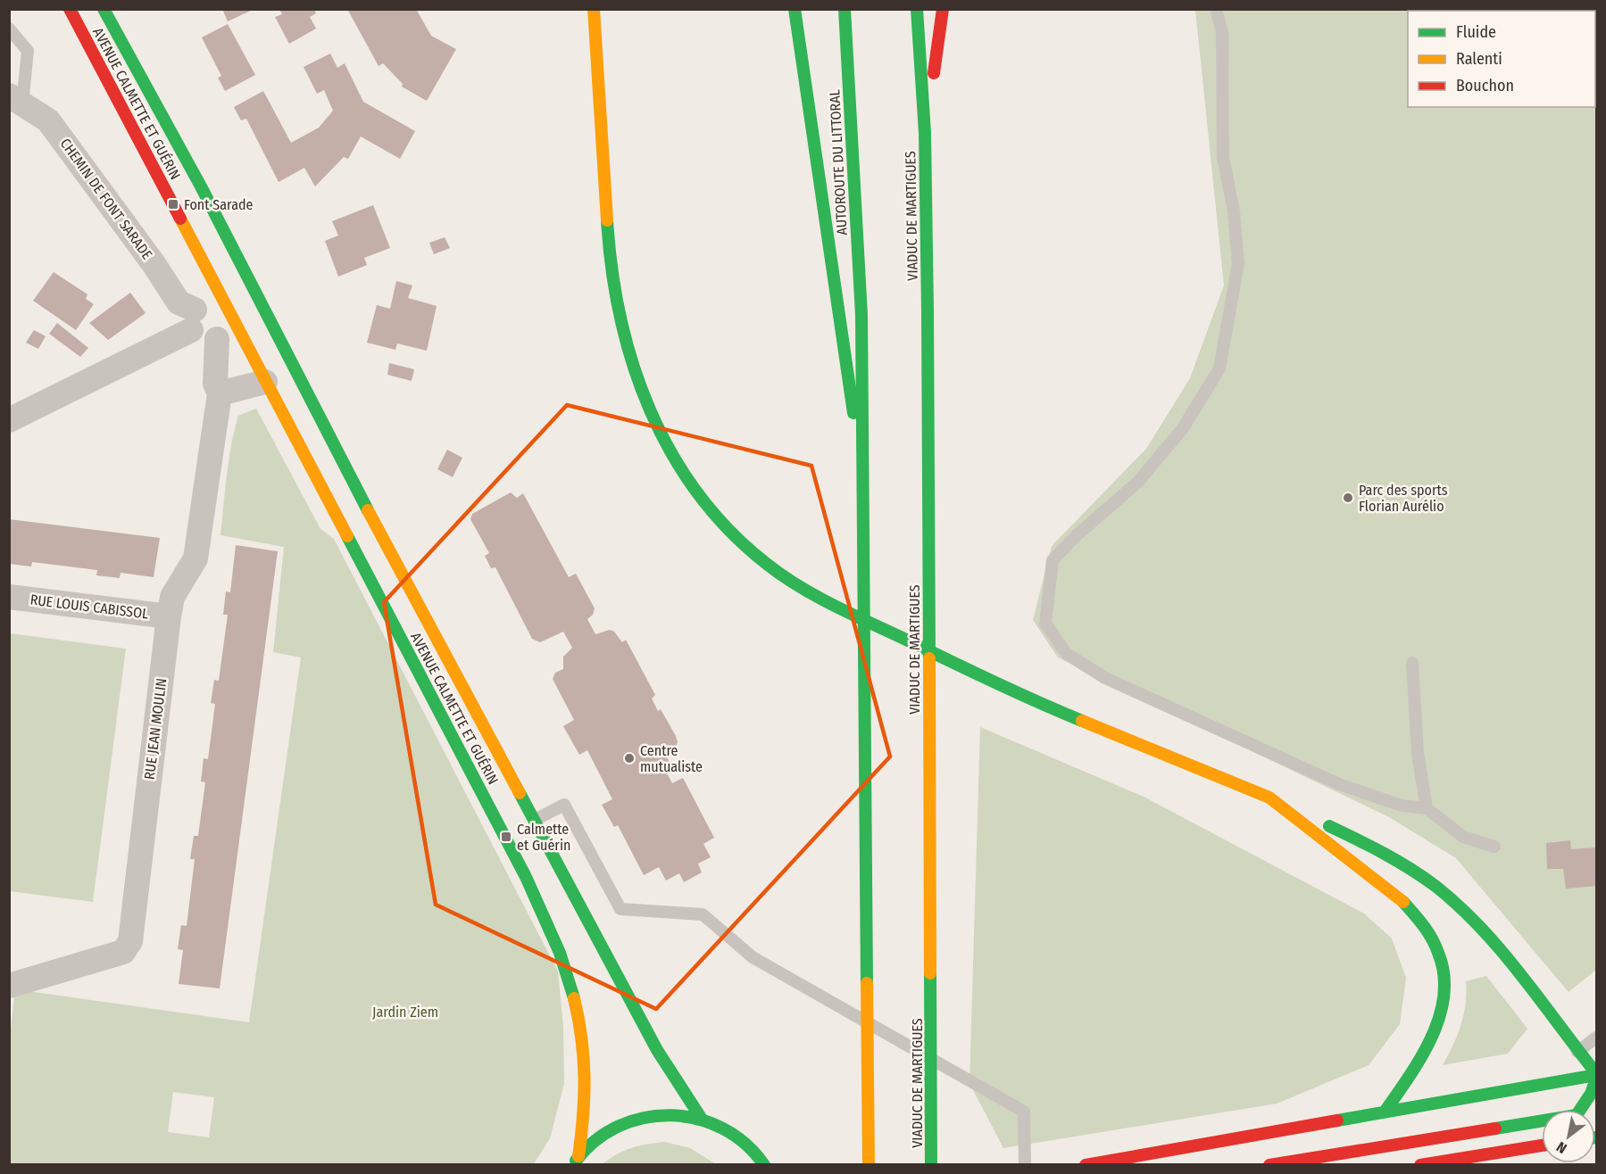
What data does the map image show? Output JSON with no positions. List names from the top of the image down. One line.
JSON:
{"streets":{"main road":["AVENUE CALMETTE ET GUÉRIN","AUTOROUTE DU LITTORAL","VIADUC DE MARTIGUES"],"street":["CHEMIN DE FONT SARADE","RUE LOUIS CABISSOL","RUE JEAN MOULIN"]},"crossings":[["AVENUE CALMETTE ET GUÉRIN","CHEMIN DE FONT SARADE"],["AVENUE CALMETTE ET GUÉRIN","RUE JEAN MOULIN"],["CHEMIN DE FONT SARADE","RUE JEAN MOULIN"],["RUE LOUIS CABISSOL","RUE JEAN MOULIN"]],"parks":["Jardin Ziem"],"places":{"transit":["Font Sarade","Calmette et Guérin"],"other":["Parc des sports Florian Aurélio","Centre mutualiste"]},"legend":["Fluide","Ralenti","Bouchon"],"north":"bottom left"}
